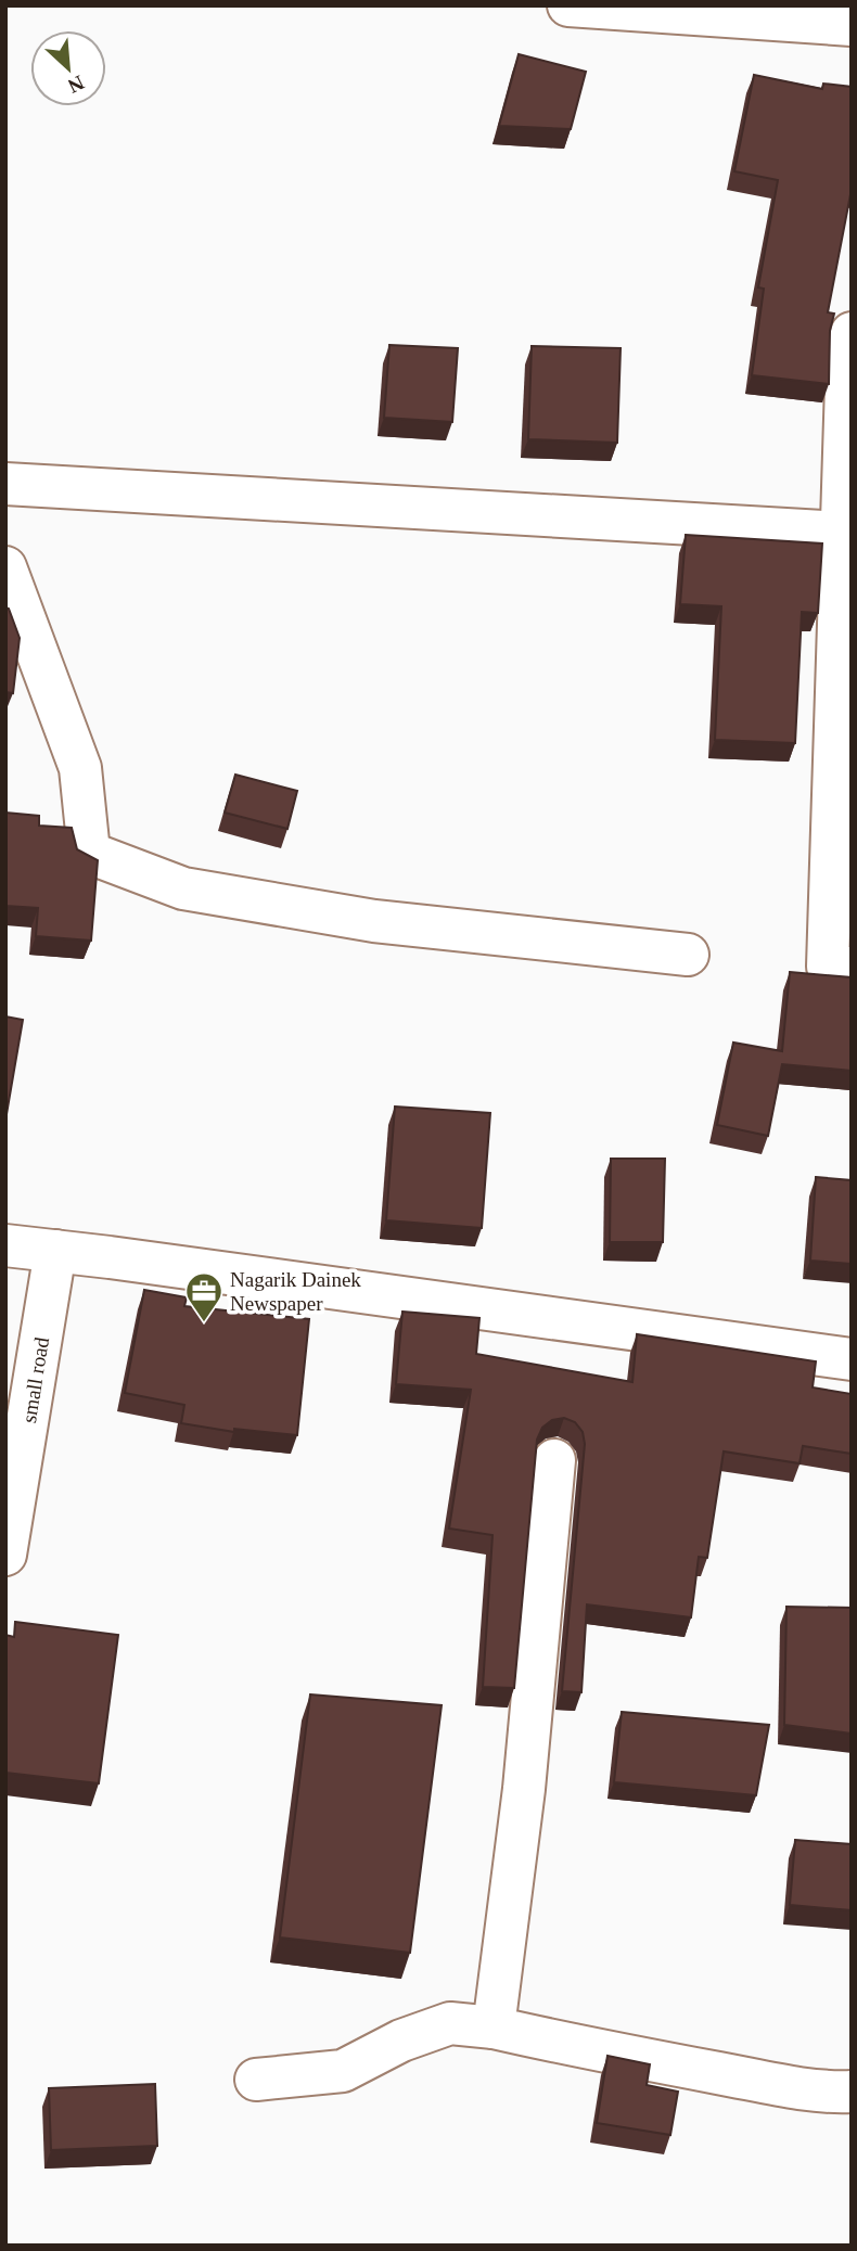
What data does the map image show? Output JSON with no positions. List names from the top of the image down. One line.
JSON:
{"streets":{"street":["small road"]},"places":{"office":["Nagarik Dainek Newspaper"]},"north":"bottom right"}
